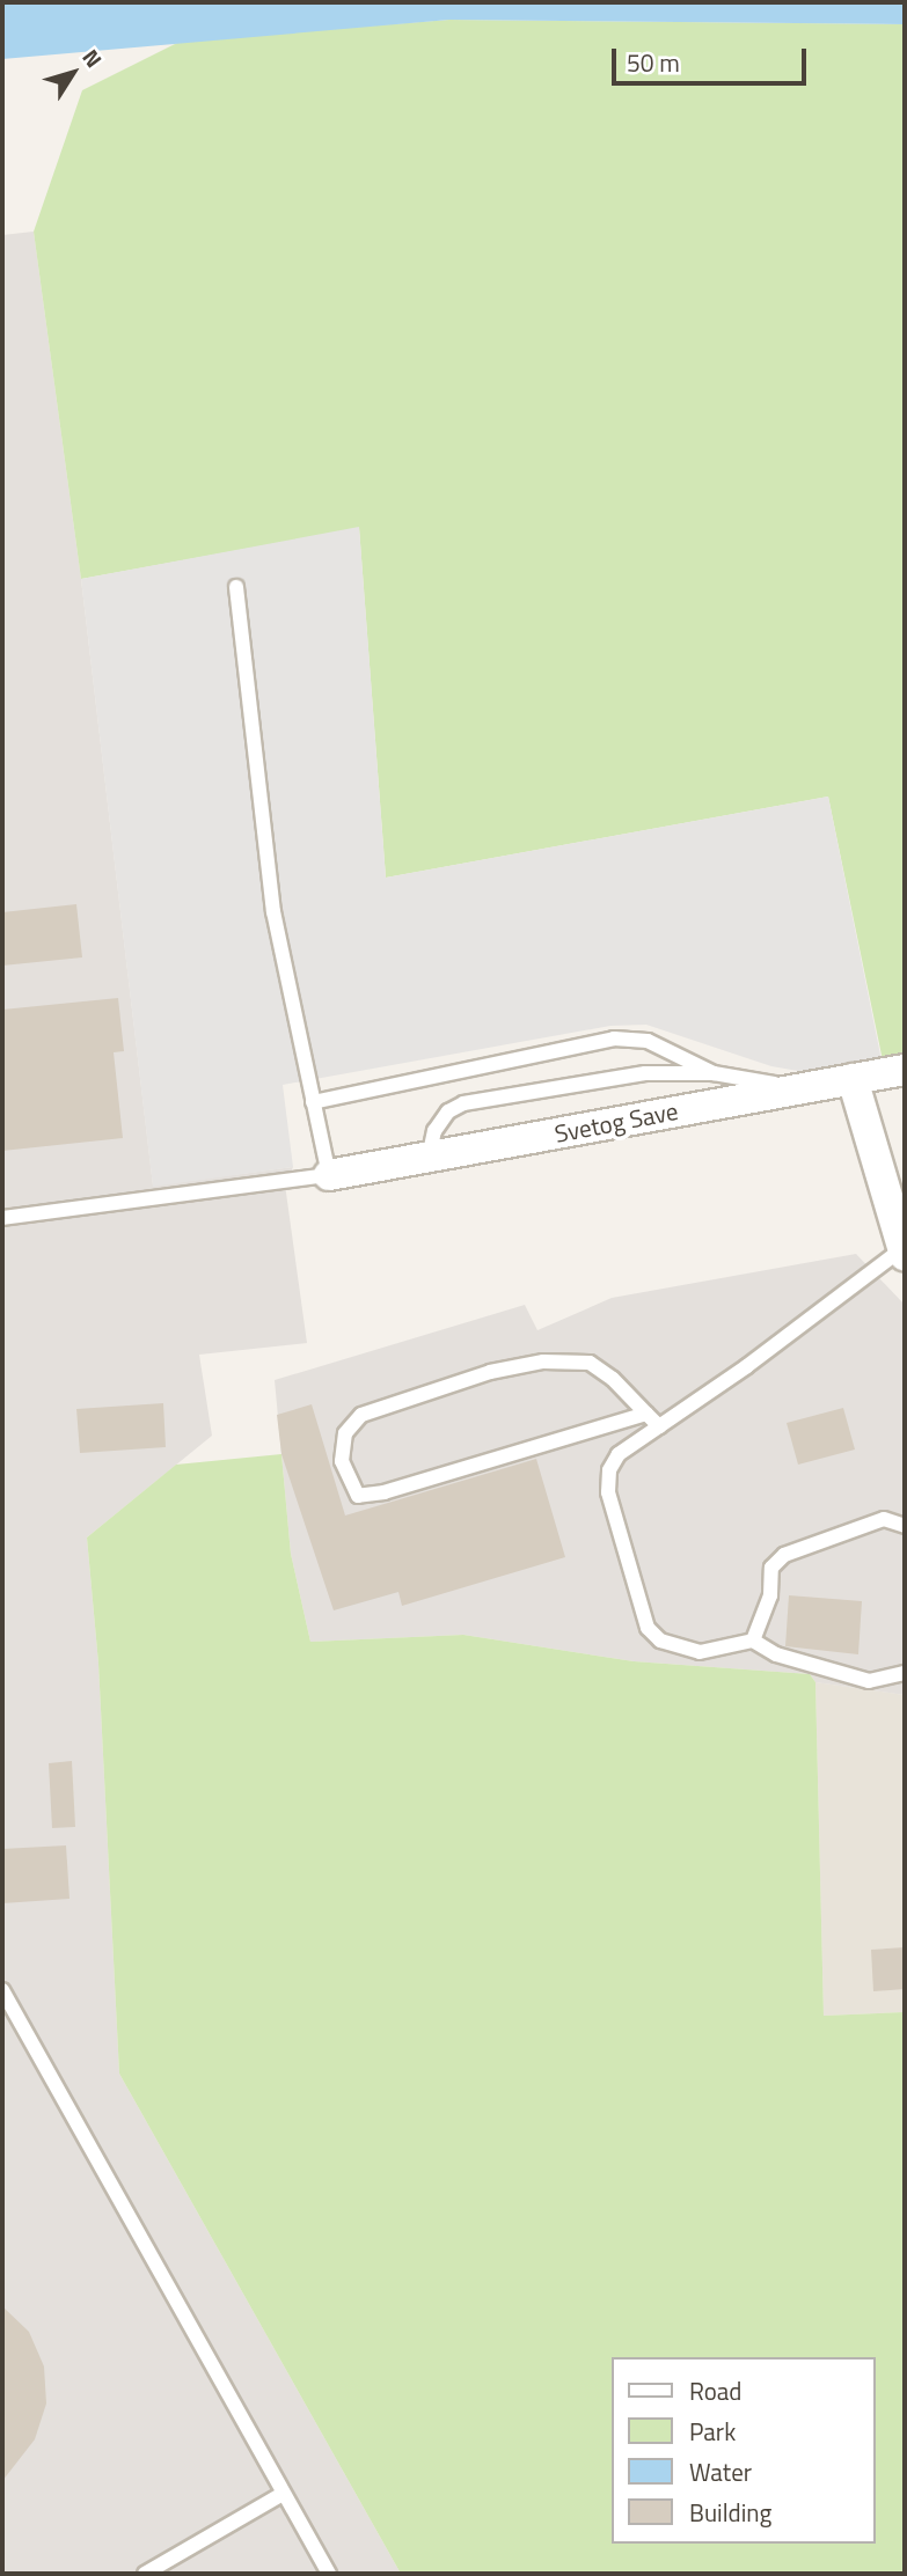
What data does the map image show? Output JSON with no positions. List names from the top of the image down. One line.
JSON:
{"streets":{"street":["Svetog Save"]},"legend":["Road","Park","Water","Building"],"scale_bar":"50 m","north":"top right"}
